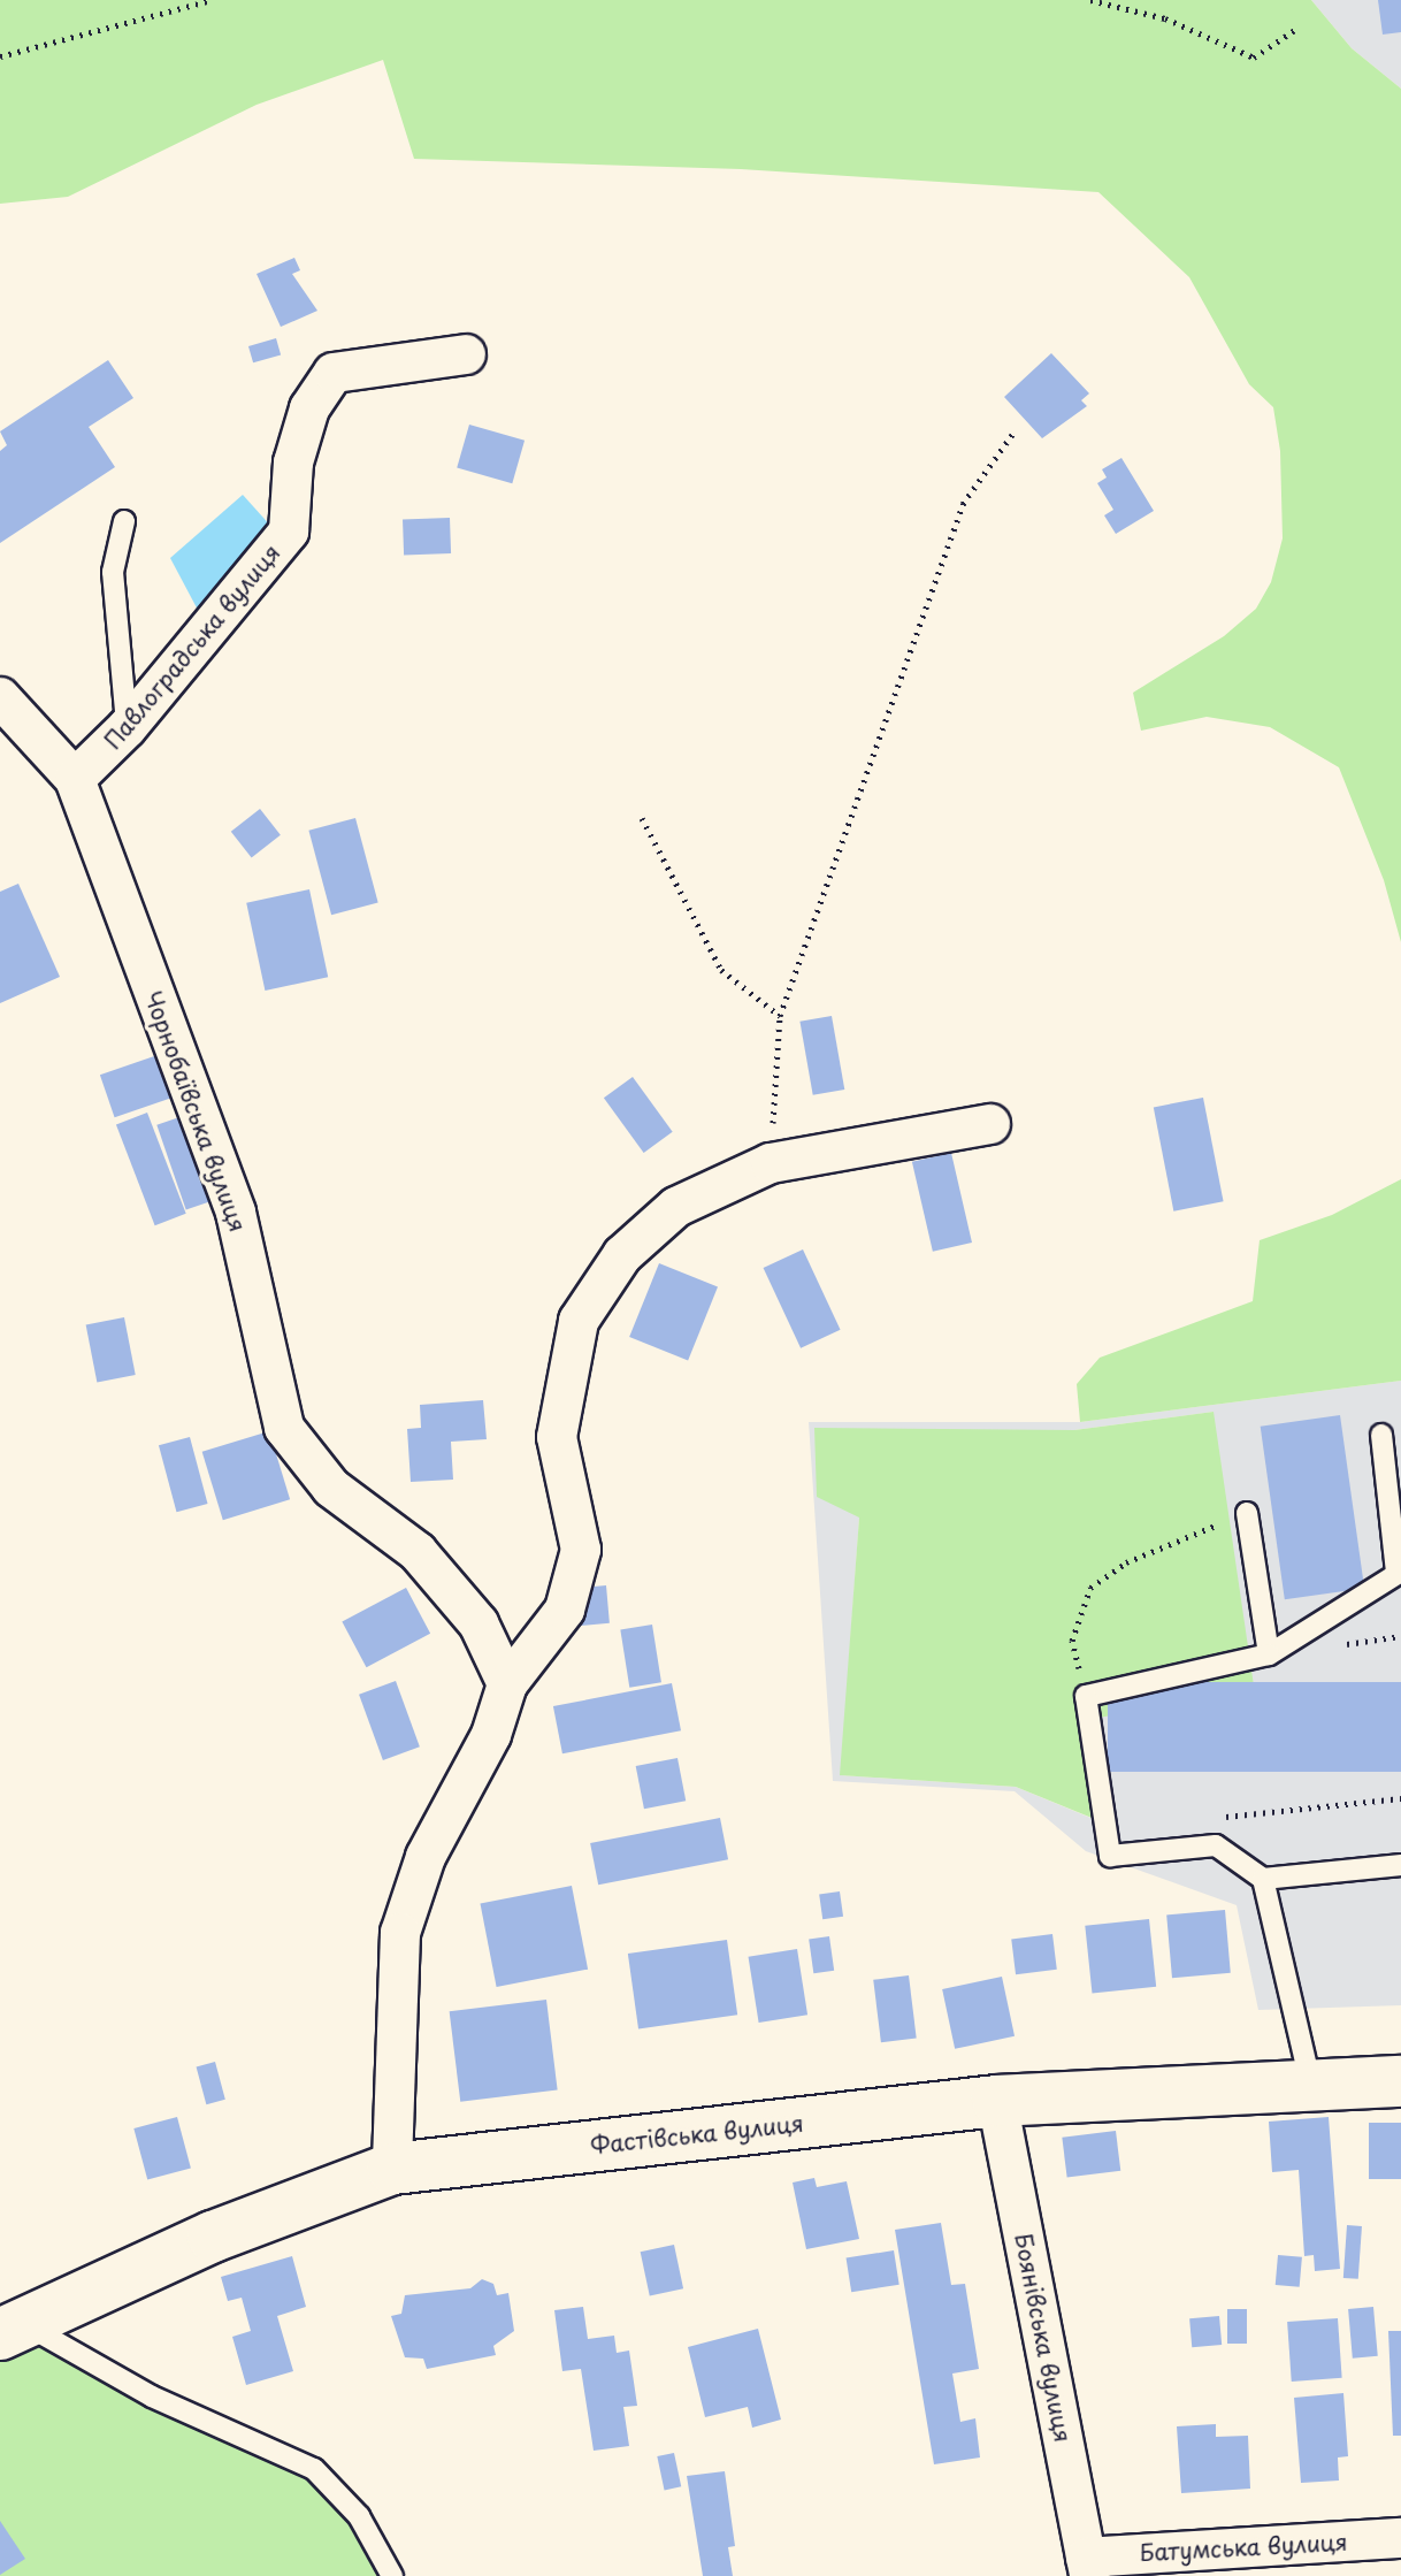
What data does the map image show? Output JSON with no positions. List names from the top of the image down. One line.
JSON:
{"streets":{"main road":["Фастівська вулиця"],"street":["Павлоградська вулиця","Чорнобаївська вулиця","Боянівська вулиця","Батумська вулиця"]},"crossings":[["Павлоградська вулиця","Чорнобаївська вулиця"],["Фастівська вулиця","Боянівська вулиця"],["Боянівська вулиця","Батумська вулиця"]]}
